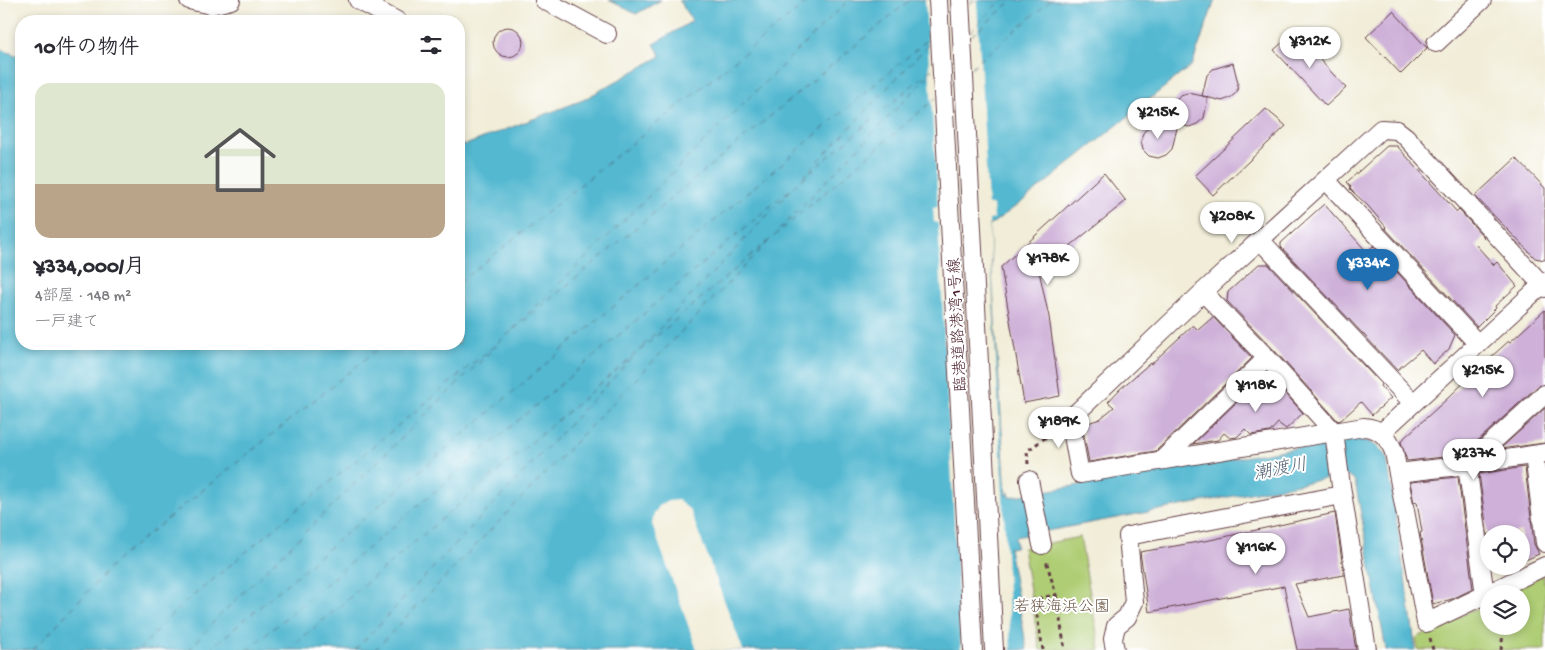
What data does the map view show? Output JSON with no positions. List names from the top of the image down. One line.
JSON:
{"streets":{"street":["臨港道路港湾1号線"]},"water":["潮渡川"],"parks":["若狭海浜公園"],"page":{"heading":"10件の物件","price":["¥312K","¥215K","¥208K","¥178K","¥334K","¥215K","¥118K","¥189K","¥237K","¥116K"],"list":[{"name":"¥334,000/月","note":"4部屋 · 148 m² · 一戸建て"}]}}
